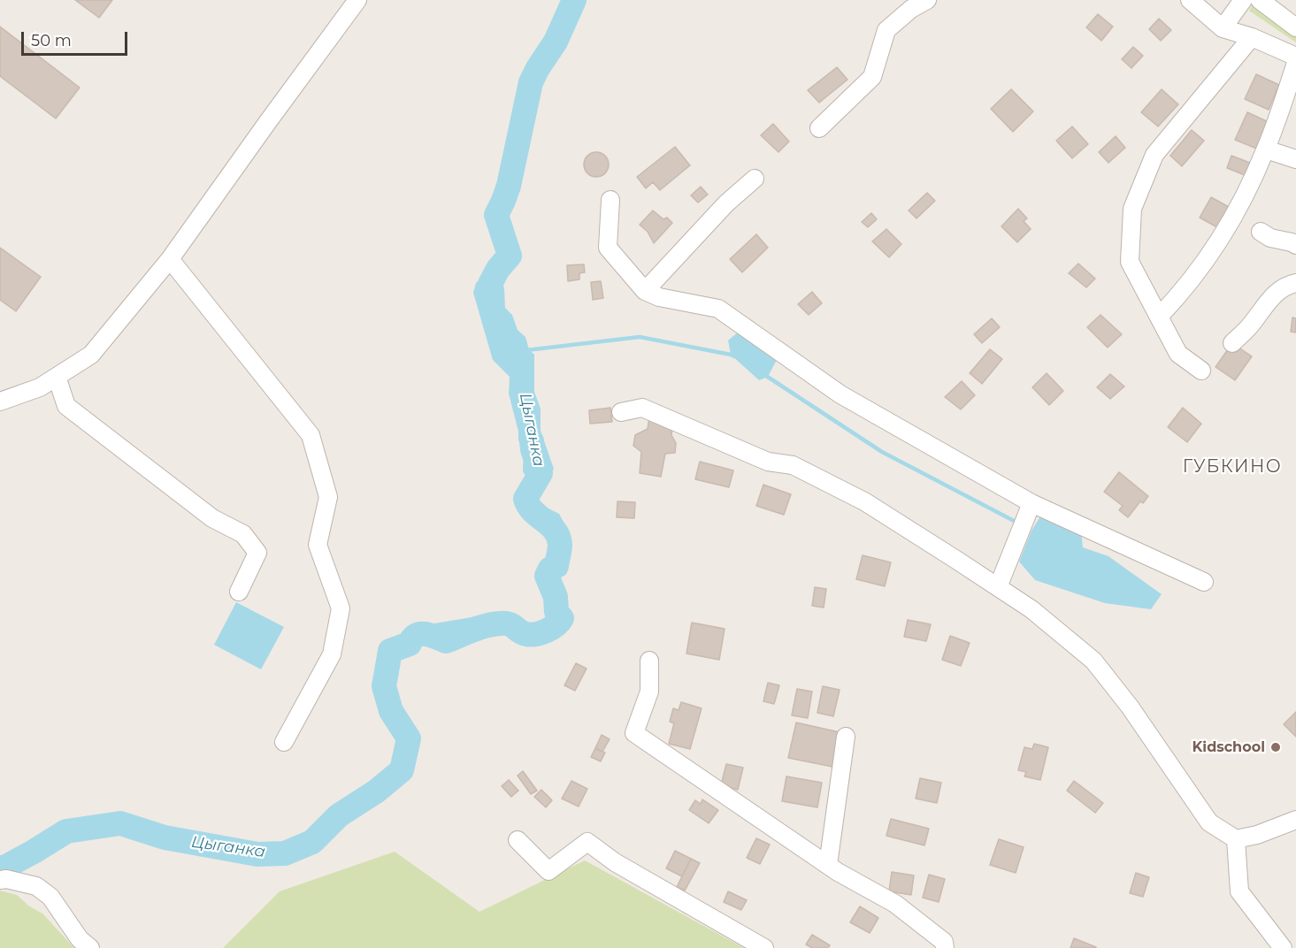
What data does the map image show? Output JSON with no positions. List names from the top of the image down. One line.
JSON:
{"districts":["ГУБКИНО"],"water":["Цыганка"],"places":["Kidschool"],"scale_bar":"50 m"}
